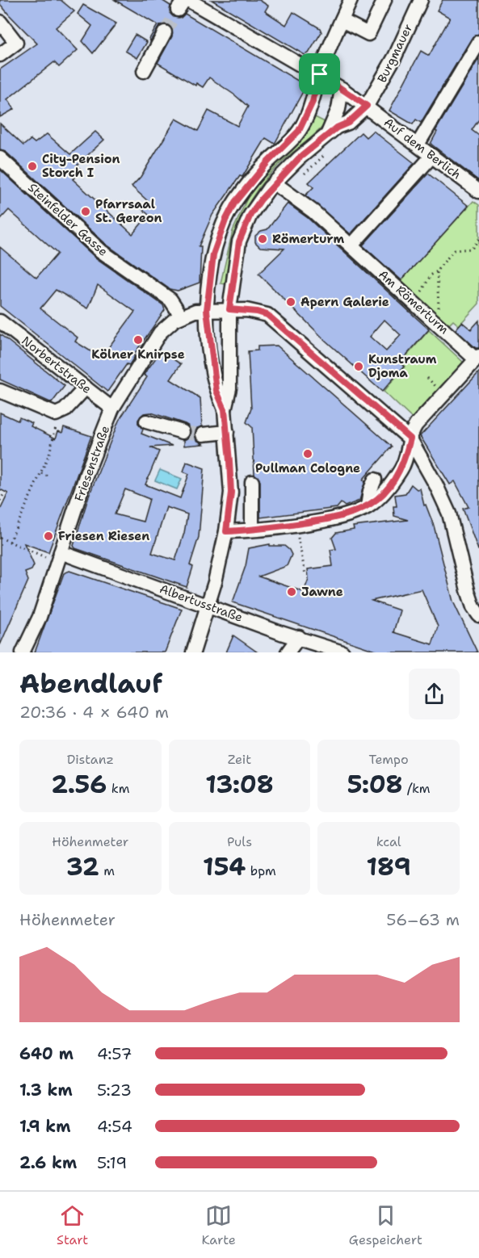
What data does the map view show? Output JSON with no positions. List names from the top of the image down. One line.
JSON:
{"streets":{"street":["Burgmauer","Auf dem Berlich","Steinfelder Gasse","Am Römerturm","Norbertstraße","Friesenstraße","Albertusstraße"]},"crossings":[["Burgmauer","Auf dem Berlich"],["Steinfelder Gasse","Friesenstraße"],["Norbertstraße","Friesenstraße"],["Friesenstraße","Albertusstraße"]],"places":["City-Pension Storch I","Pfarrsaal St. Gereon","Römerturm","Apern Galerie","Kölner Knirpse","Kunstraum Djoma","Pullman Cologne","Friesen Riesen","Jawne"],"page":{"heading":["Abendlauf","20:36 · 4 × 640 m"],"stats":[["Distanz","2.56 km"],["Zeit","13:08"],["Tempo","5:08 /km"],["Höhenmeter","32 m"],["Puls","154 bpm"],["kcal","189"]],"chart":["Höhenmeter","56–63 m"],"list":[{"name":"640 m","note":"4:57"},{"name":"1.3 km","note":"5:23"},{"name":"1.9 km","note":"4:54"},{"name":"2.6 km","note":"5:19"}],"tabs":["Start","Karte","Gespeichert"]}}
